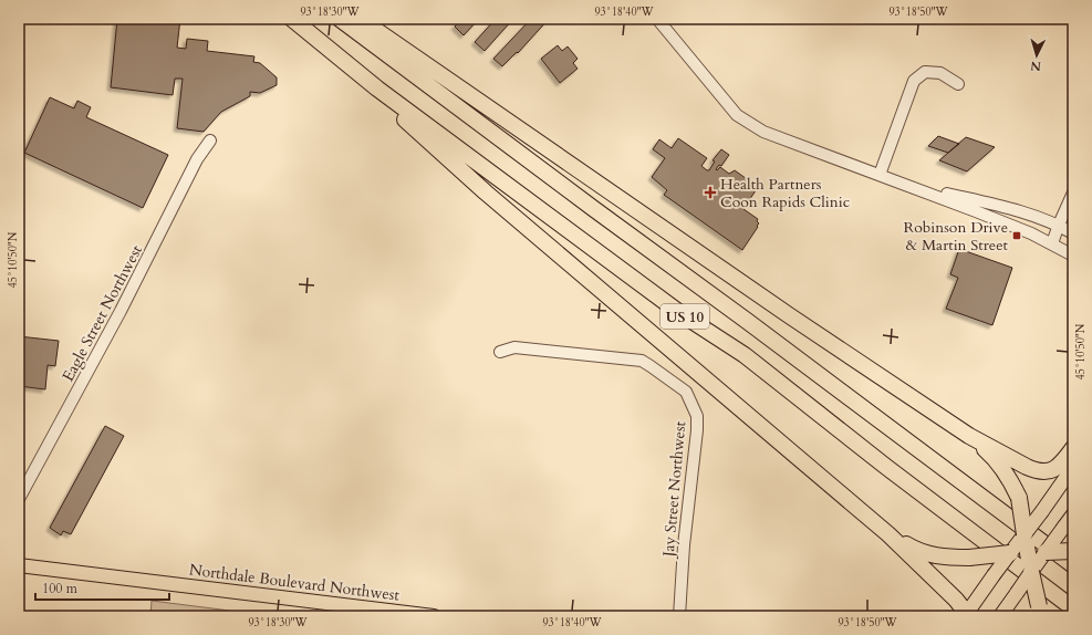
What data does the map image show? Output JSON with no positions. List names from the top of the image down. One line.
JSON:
{"streets":{"highway":["US 10"],"main road":["Northdale Boulevard Northwest"],"street":["Eagle Street Northwest","Jay Street Northwest"]},"places":{"health":["Health Partners Coon Rapids Clinic"],"transit":["Robinson Drive & Martin Street"]},"scale_bar":"100 m","north":"bottom","coordinates":["93°18'30\"W","93°18'40\"W","93°18'50\"W","45°10'50\"N"]}
